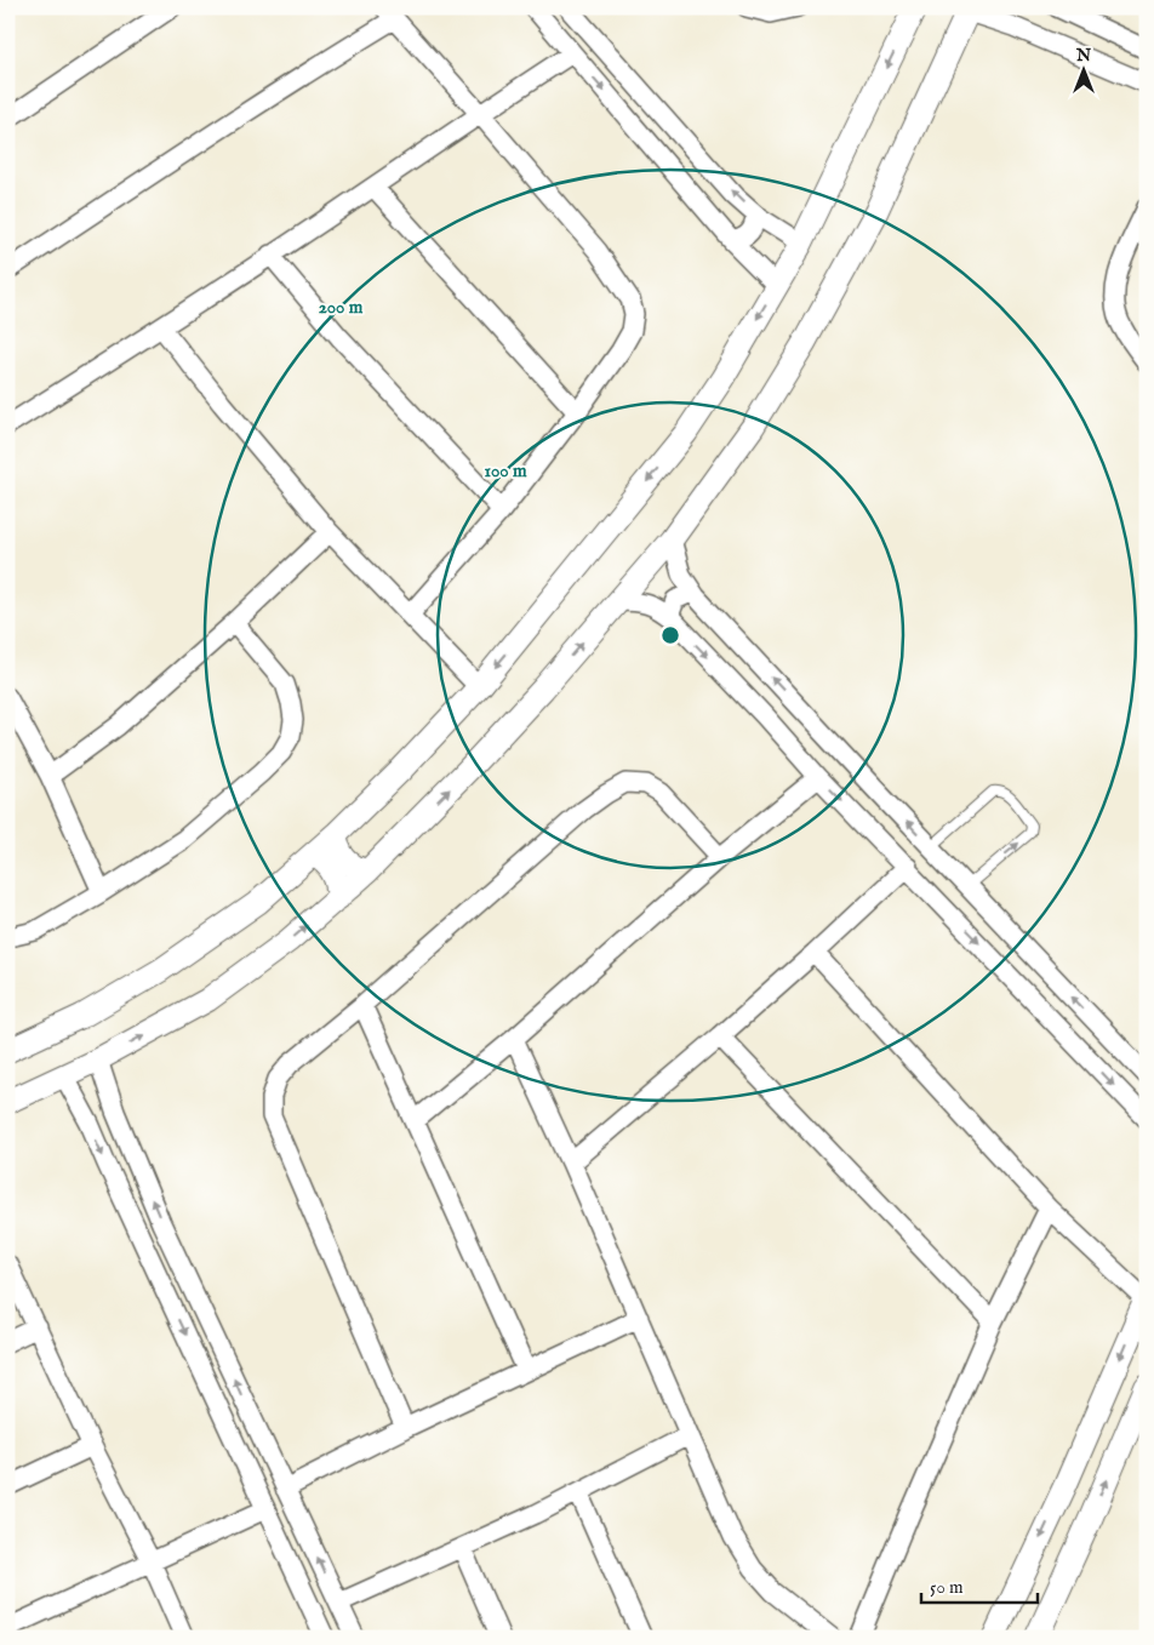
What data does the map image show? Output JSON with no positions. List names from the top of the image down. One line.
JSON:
{"scale_bar":"50 m","north":"top","rings":["200 m","100 m"]}
